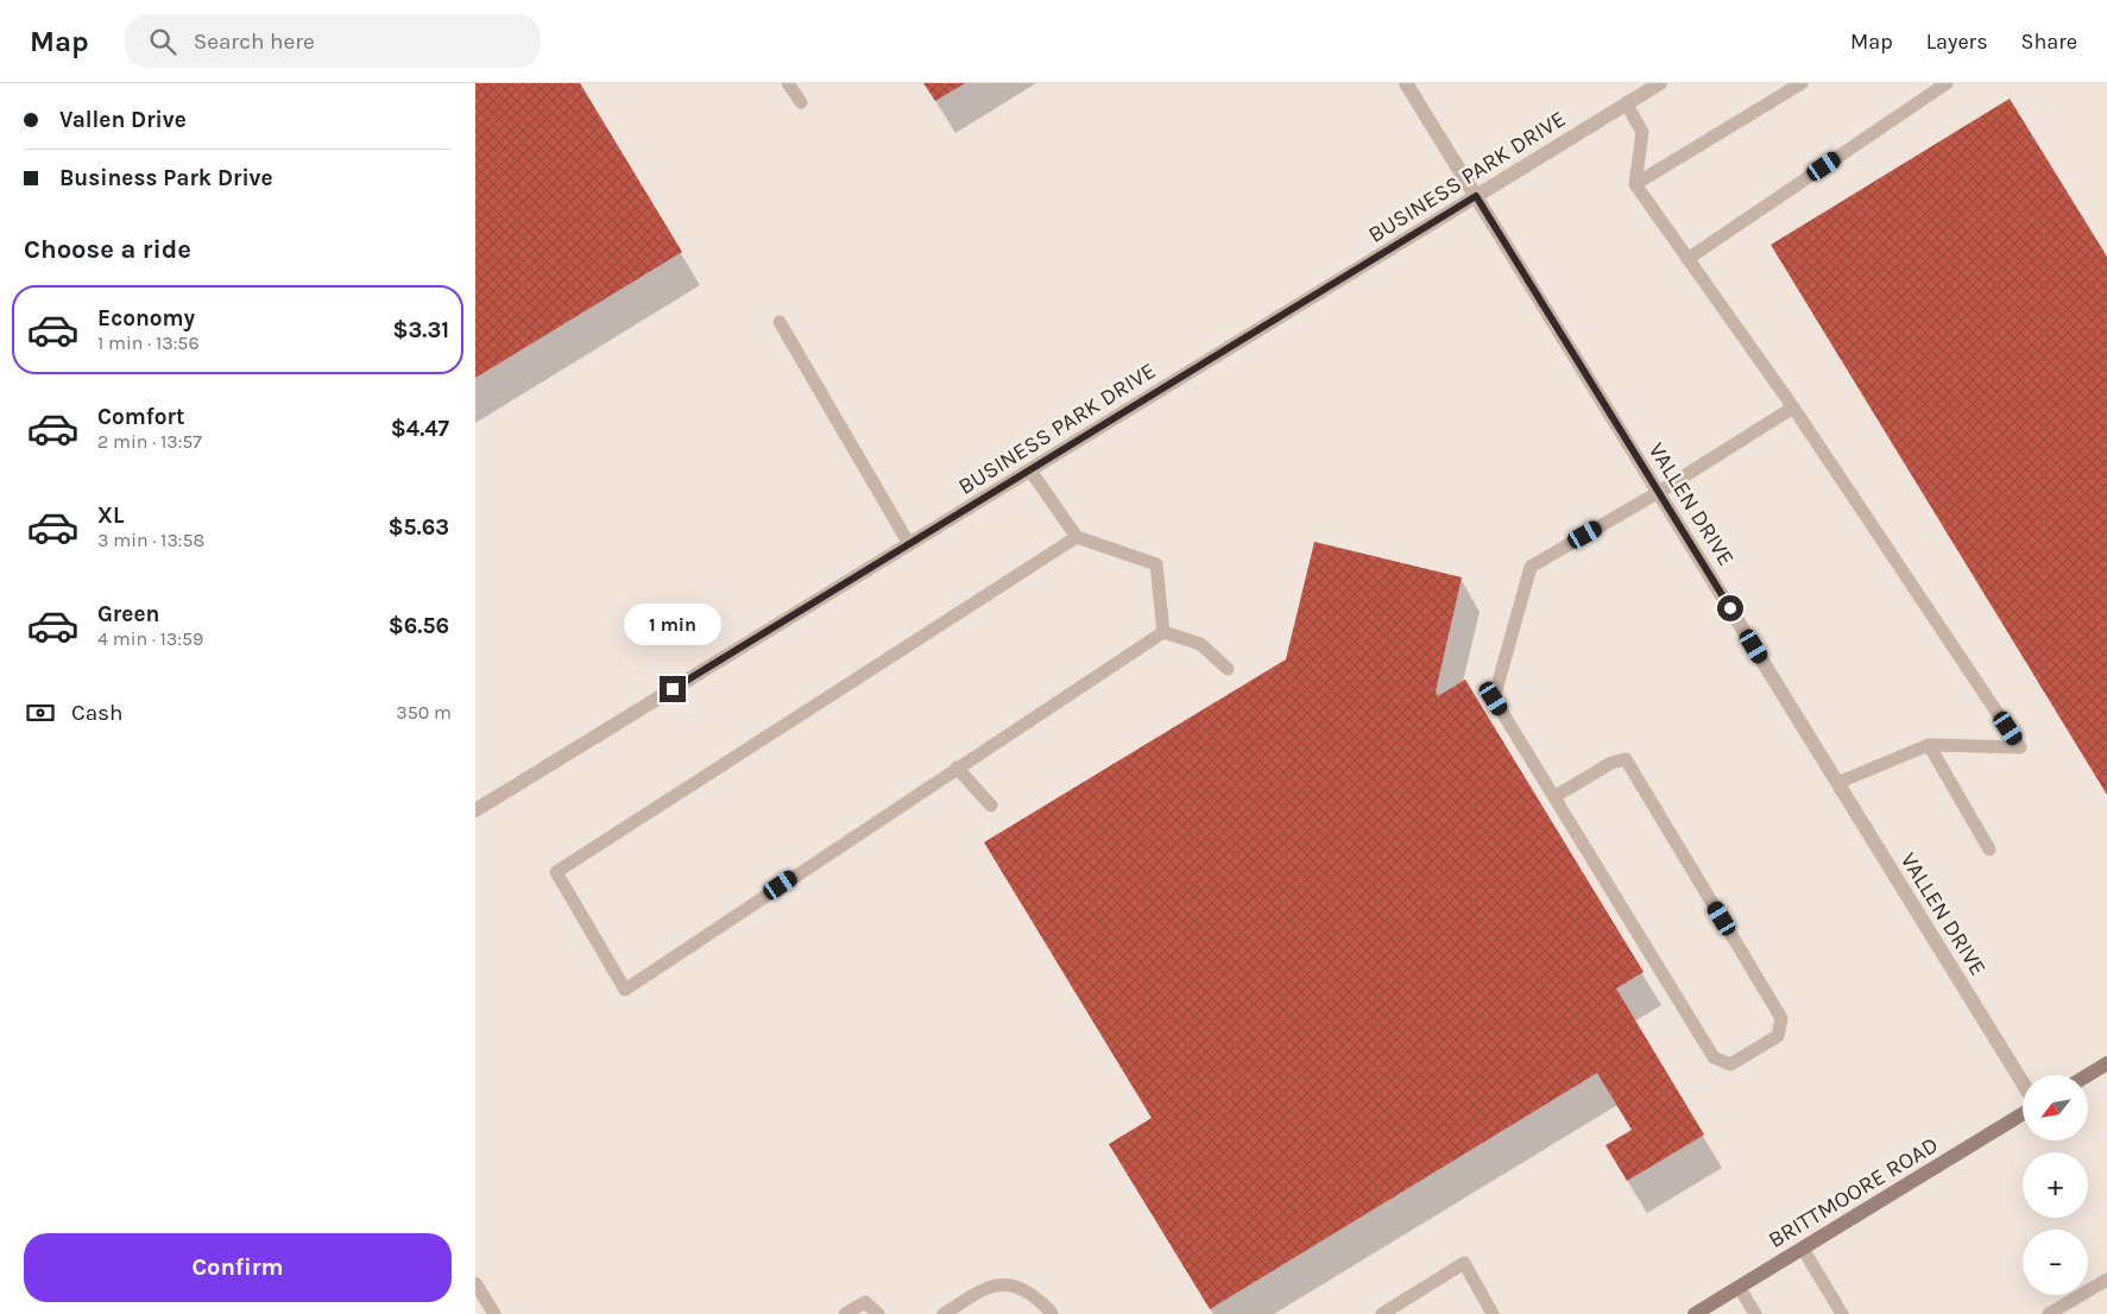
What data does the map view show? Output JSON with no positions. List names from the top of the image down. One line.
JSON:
{"streets":{"main road":["BRITTMOORE ROAD"],"street":["BUSINESS PARK DRIVE","VALLEN DRIVE"]},"crossings":[["BUSINESS PARK DRIVE","VALLEN DRIVE"]],"north":"bottom left","page":{"header":"Map","search":"Search here","nav":["Map","Layers","Share"],"banner":["Vallen Drive","Business Park Drive"],"heading":"Choose a ride","list":[{"name":"Economy","note":"1 min · 13:56","value":"$3.31"},{"name":"Comfort","note":"2 min · 13:57","value":"$4.47"},{"name":"XL","note":"3 min · 13:58","value":"$5.63"},{"name":"Green","note":"4 min · 13:59","value":"$6.56"}],"bubble":"1 min","pay":["Cash","350 m"],"map_buttons":["+","−"],"buttons":"Confirm"}}
